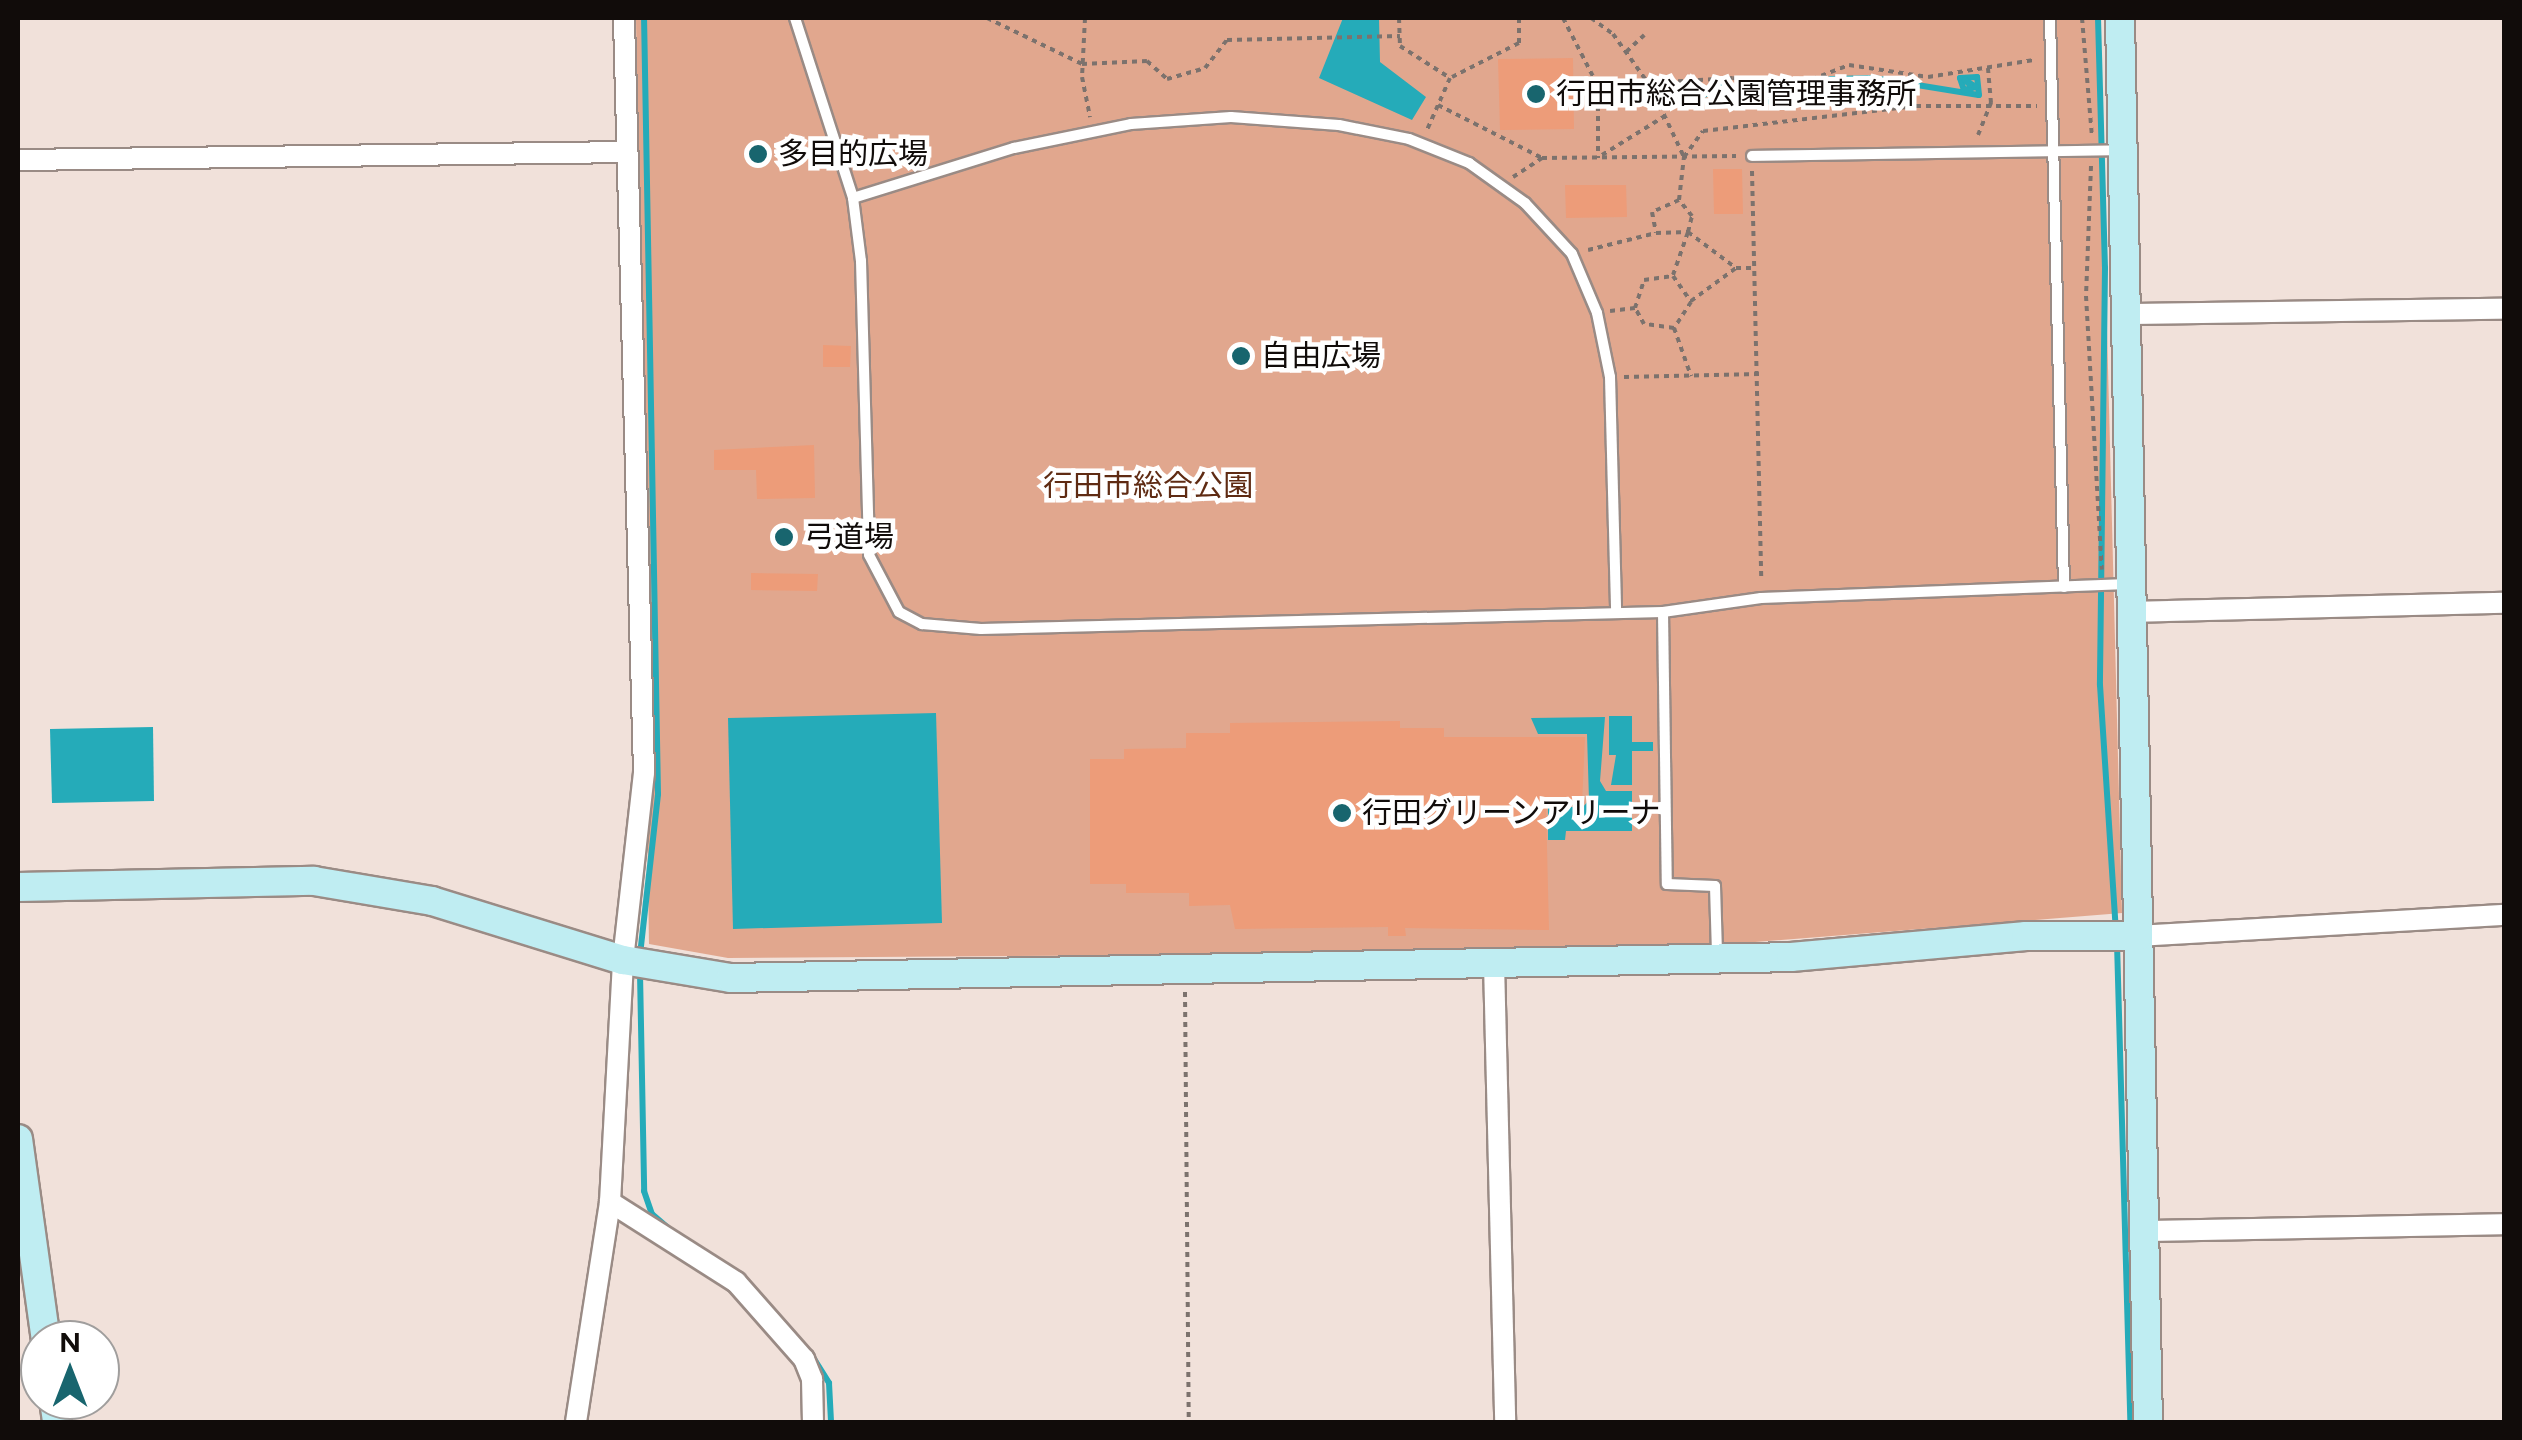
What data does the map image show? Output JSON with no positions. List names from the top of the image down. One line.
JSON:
{"parks":["行田市総合公園"],"places":["行田市総合公園管理事務所","多目的広場","自由広場","弓道場","行田グリーンアリーナ"],"north":"top"}
